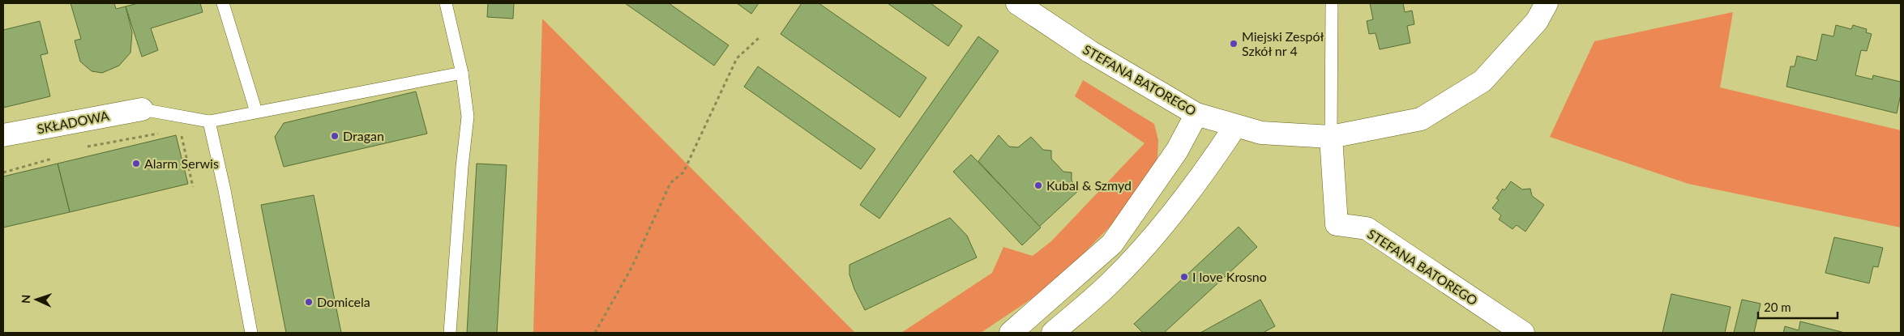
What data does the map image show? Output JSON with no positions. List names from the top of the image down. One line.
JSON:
{"streets":{"street":["STEFANA BATOREGO","SKŁADOWA"]},"places":["Miejski Zespół Szkół nr 4","Dragan","Alarm Serwis","Kubal & Szmyd","I love Krosno","Domicela"],"scale_bar":"20 m","north":"left"}
